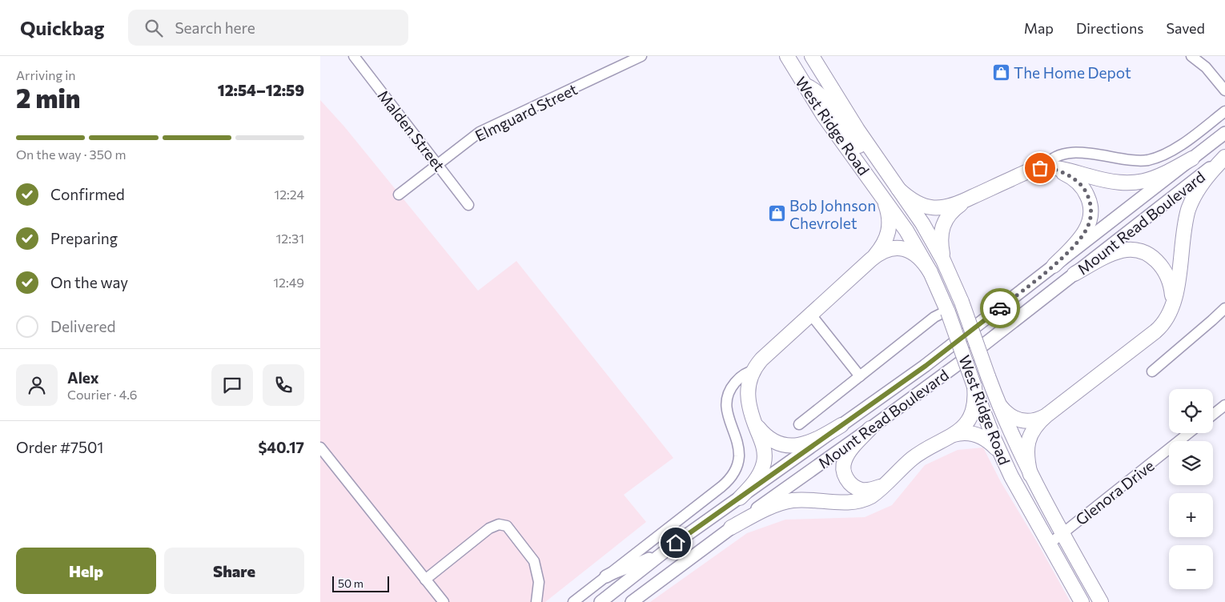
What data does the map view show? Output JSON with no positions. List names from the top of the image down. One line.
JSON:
{"streets":{"highway":["West Ridge Road"],"main road":["Mount Read Boulevard"],"street":["Elmguard Street","Malden Street","Glenora Drive"]},"crossings":[["Elmguard Street","Malden Street"],["West Ridge Road","Glenora Drive"]],"places":{"shop":["The Home Depot","Bob Johnson Chevrolet"]},"scale_bar":"50 m","page":{"header":"Quickbag","search":"Search here","nav":["Map","Directions","Saved"],"heading":["2 min","Arriving in","12:54–12:59"],"panel":["Alex","Courier · 4.6","Order #7501","$40.17"],"bar":"On the way · 350 m","list":[["Confirmed","12:24"],["Preparing","12:31"],["On the way","12:49"],"Delivered"],"map_buttons":["+","−"],"buttons":["Help","Share"],"scale":"50 m"}}
